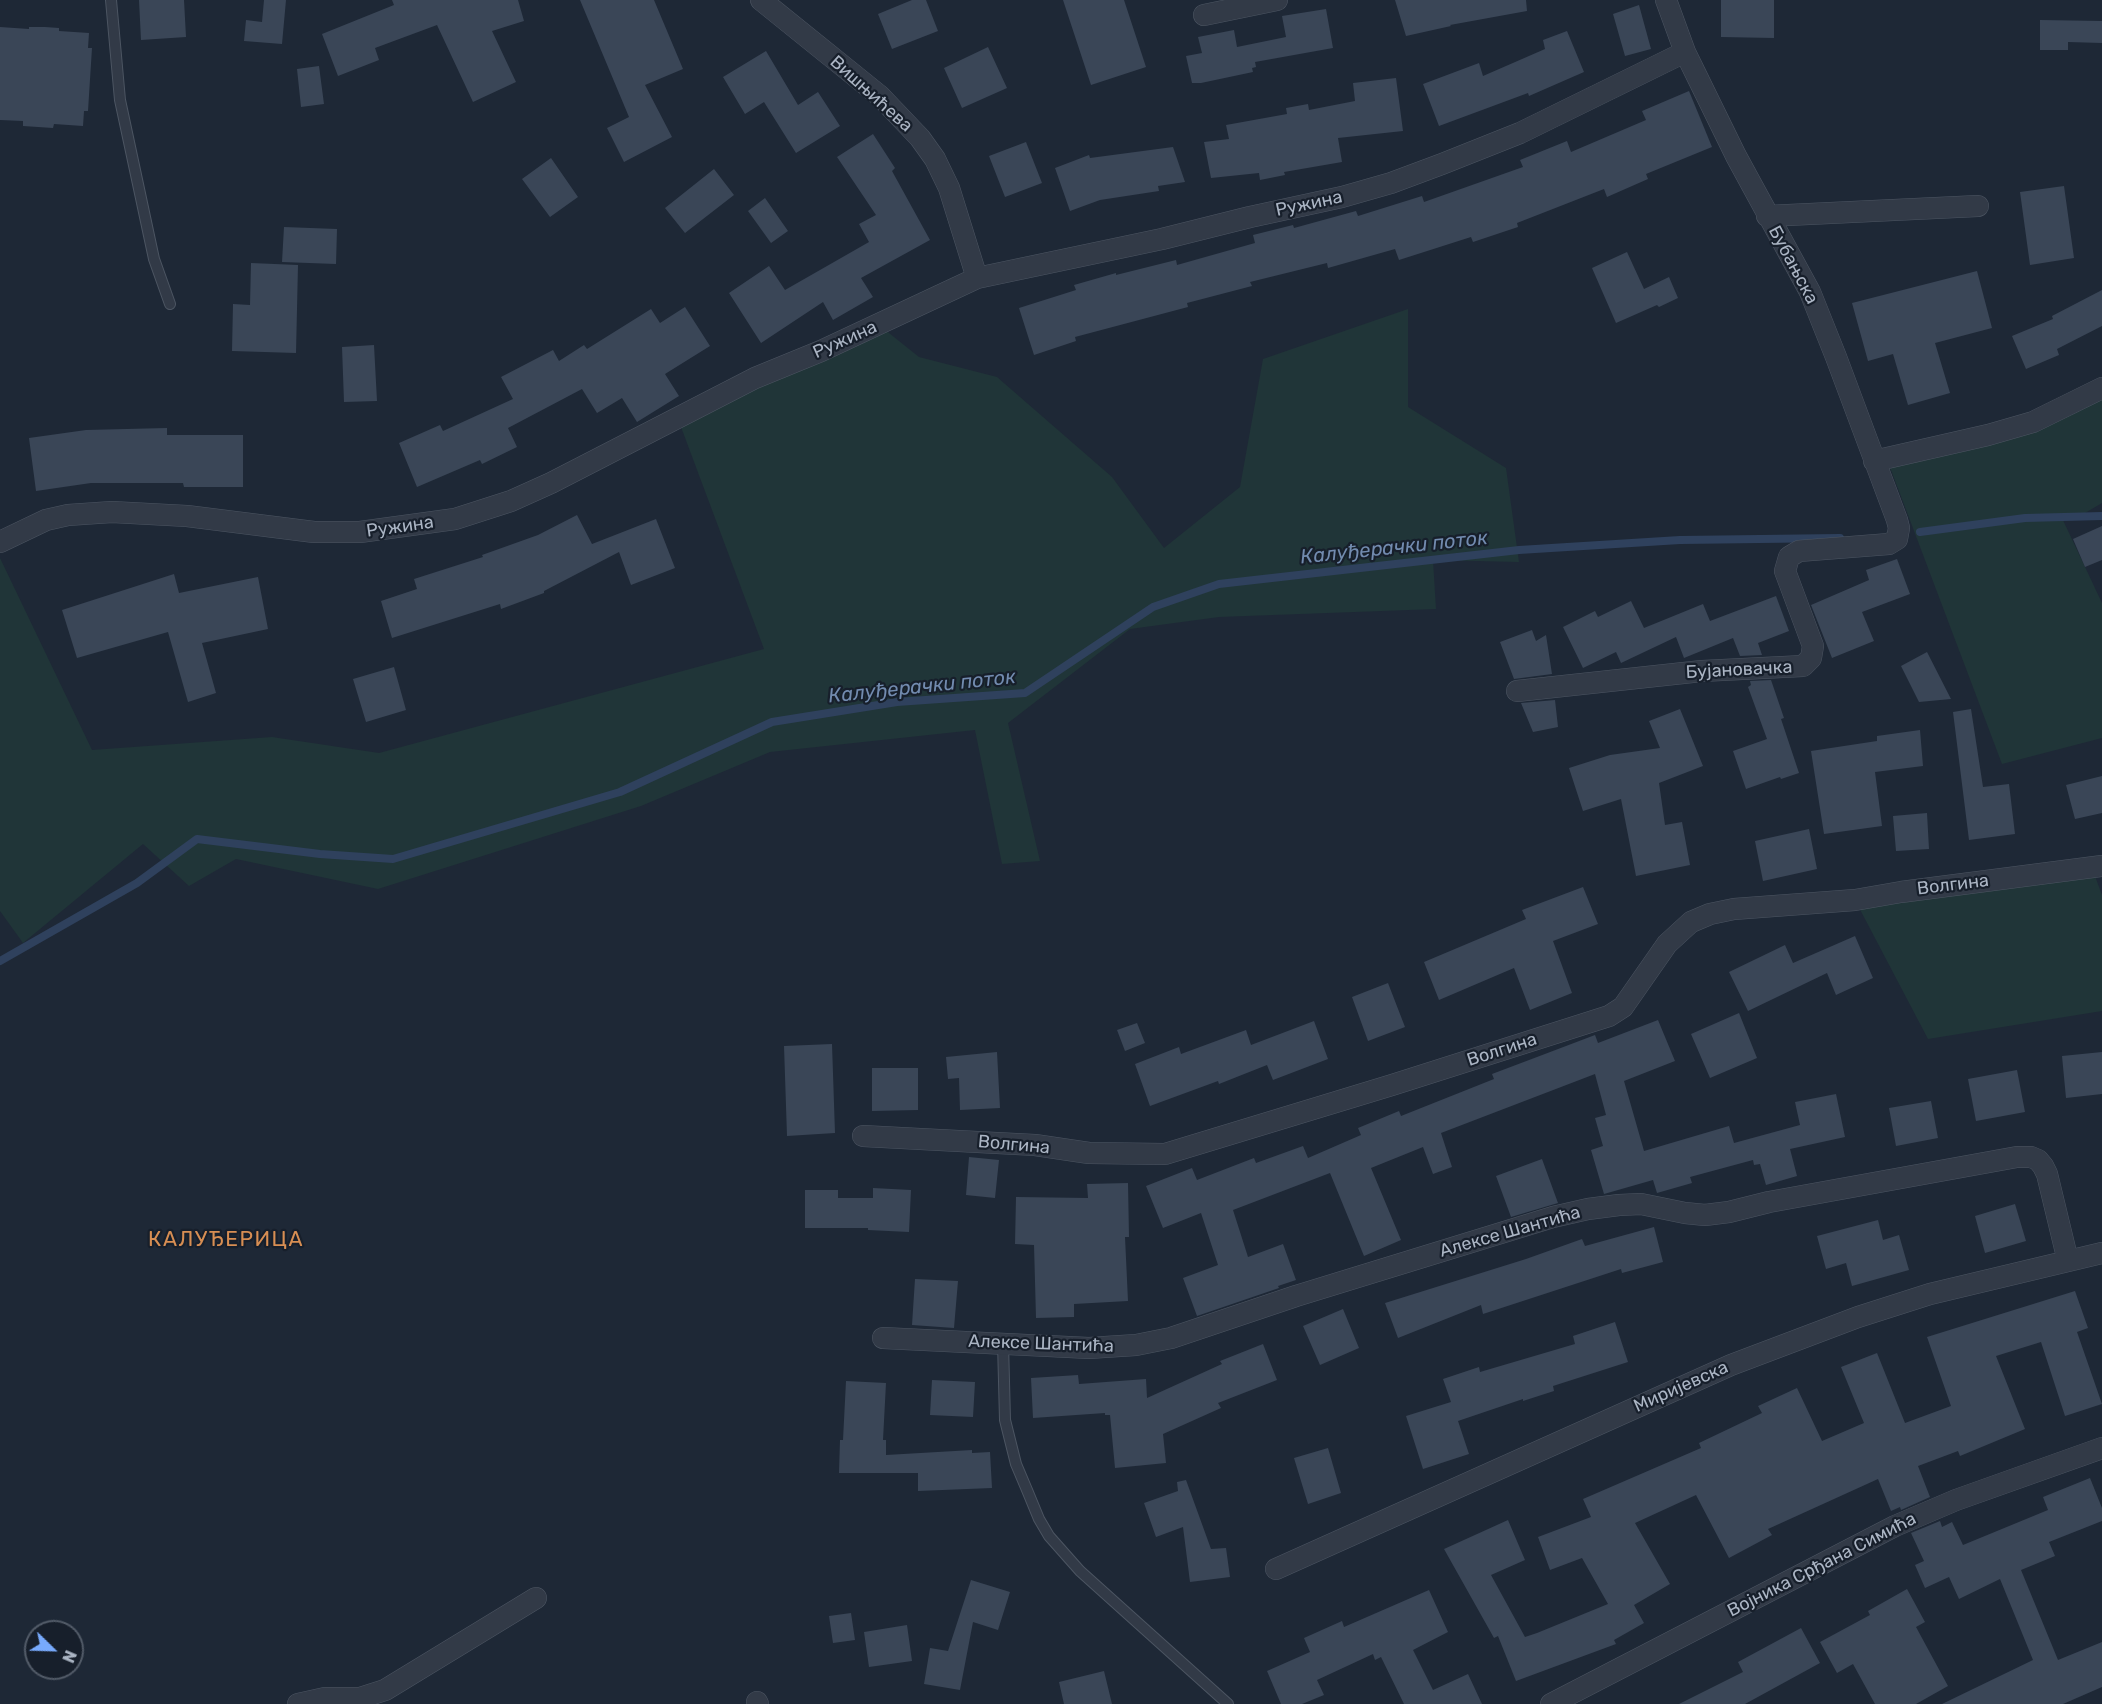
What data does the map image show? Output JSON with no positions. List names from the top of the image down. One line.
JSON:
{"streets":{"street":["Вишњићева","Ружина","Бубањска","Бујановачка","Волгина","Алексе Шантића","Миријевска","Војника Срђана Симића"]},"crossings":[["Вишњићева","Ружина"],["Ружина","Бубањска"],["Бубањска","Бујановачка"],["Алексе Шантића","Миријевска"]],"districts":["КАЛУЂЕРИЦА"],"water":["Калуђерачки поток"],"north":"bottom right"}
